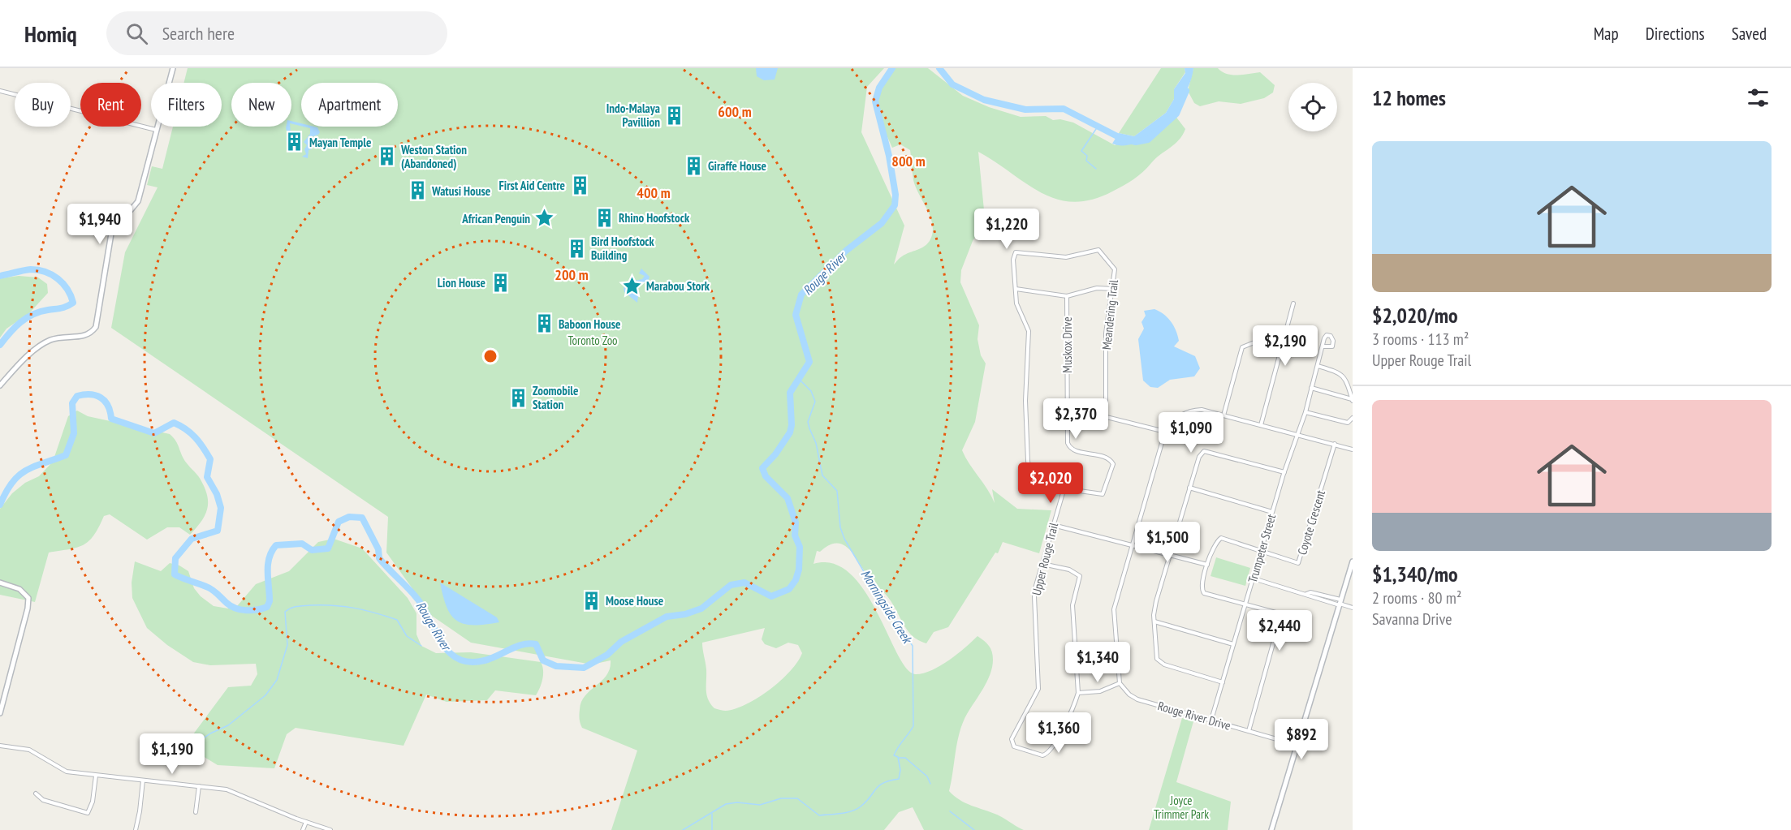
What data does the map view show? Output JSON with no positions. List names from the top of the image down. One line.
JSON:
{"streets":{"street":["Meandering Trail","Muskox Drive","Coyote Crescent","Trumpeter Street","Upper Rouge Trail","Rouge River Drive"]},"crossings":[["Meandering Trail","Muskox Drive"],["Meandering Trail","Upper Rouge Trail"],["Muskox Drive","Upper Rouge Trail"],["Coyote Crescent","Trumpeter Street"],["Trumpeter Street","Rouge River Drive"]],"water":["Rouge River","Morningside Creek"],"parks":["Toronto Zoo","Joyce Trimmer Park"],"places":{"building":["Indo-Malaya Pavillion","Mayan Temple","Weston Station (Abandoned)","Giraffe House","First Aid Centre","Watusi House","Rhino Hoofstock","Bird Hoofstock Building","Lion House","Baboon House","Zoomobile Station","Moose House"],"place":["African Penguin","Marabou Stork"]},"page":{"header":"Homiq","search":"Search here","nav":["Map","Directions","Saved"],"heading":"12 homes","chip":["Buy","Rent","Filters","New","Apartment"],"list":[{"name":"$2,020/mo","note":"3 rooms · 113 m² · Upper Rouge Trail"},{"name":"$1,340/mo","note":"2 rooms · 80 m² · Savanna Drive"}],"price":["$1,940","$1,220","$2,190","$2,370","$1,090","$2,020","$1,500","$2,440","$1,340","$1,360","$892","$1,190"]},"rings":["600 m","800 m","400 m","200 m"]}
